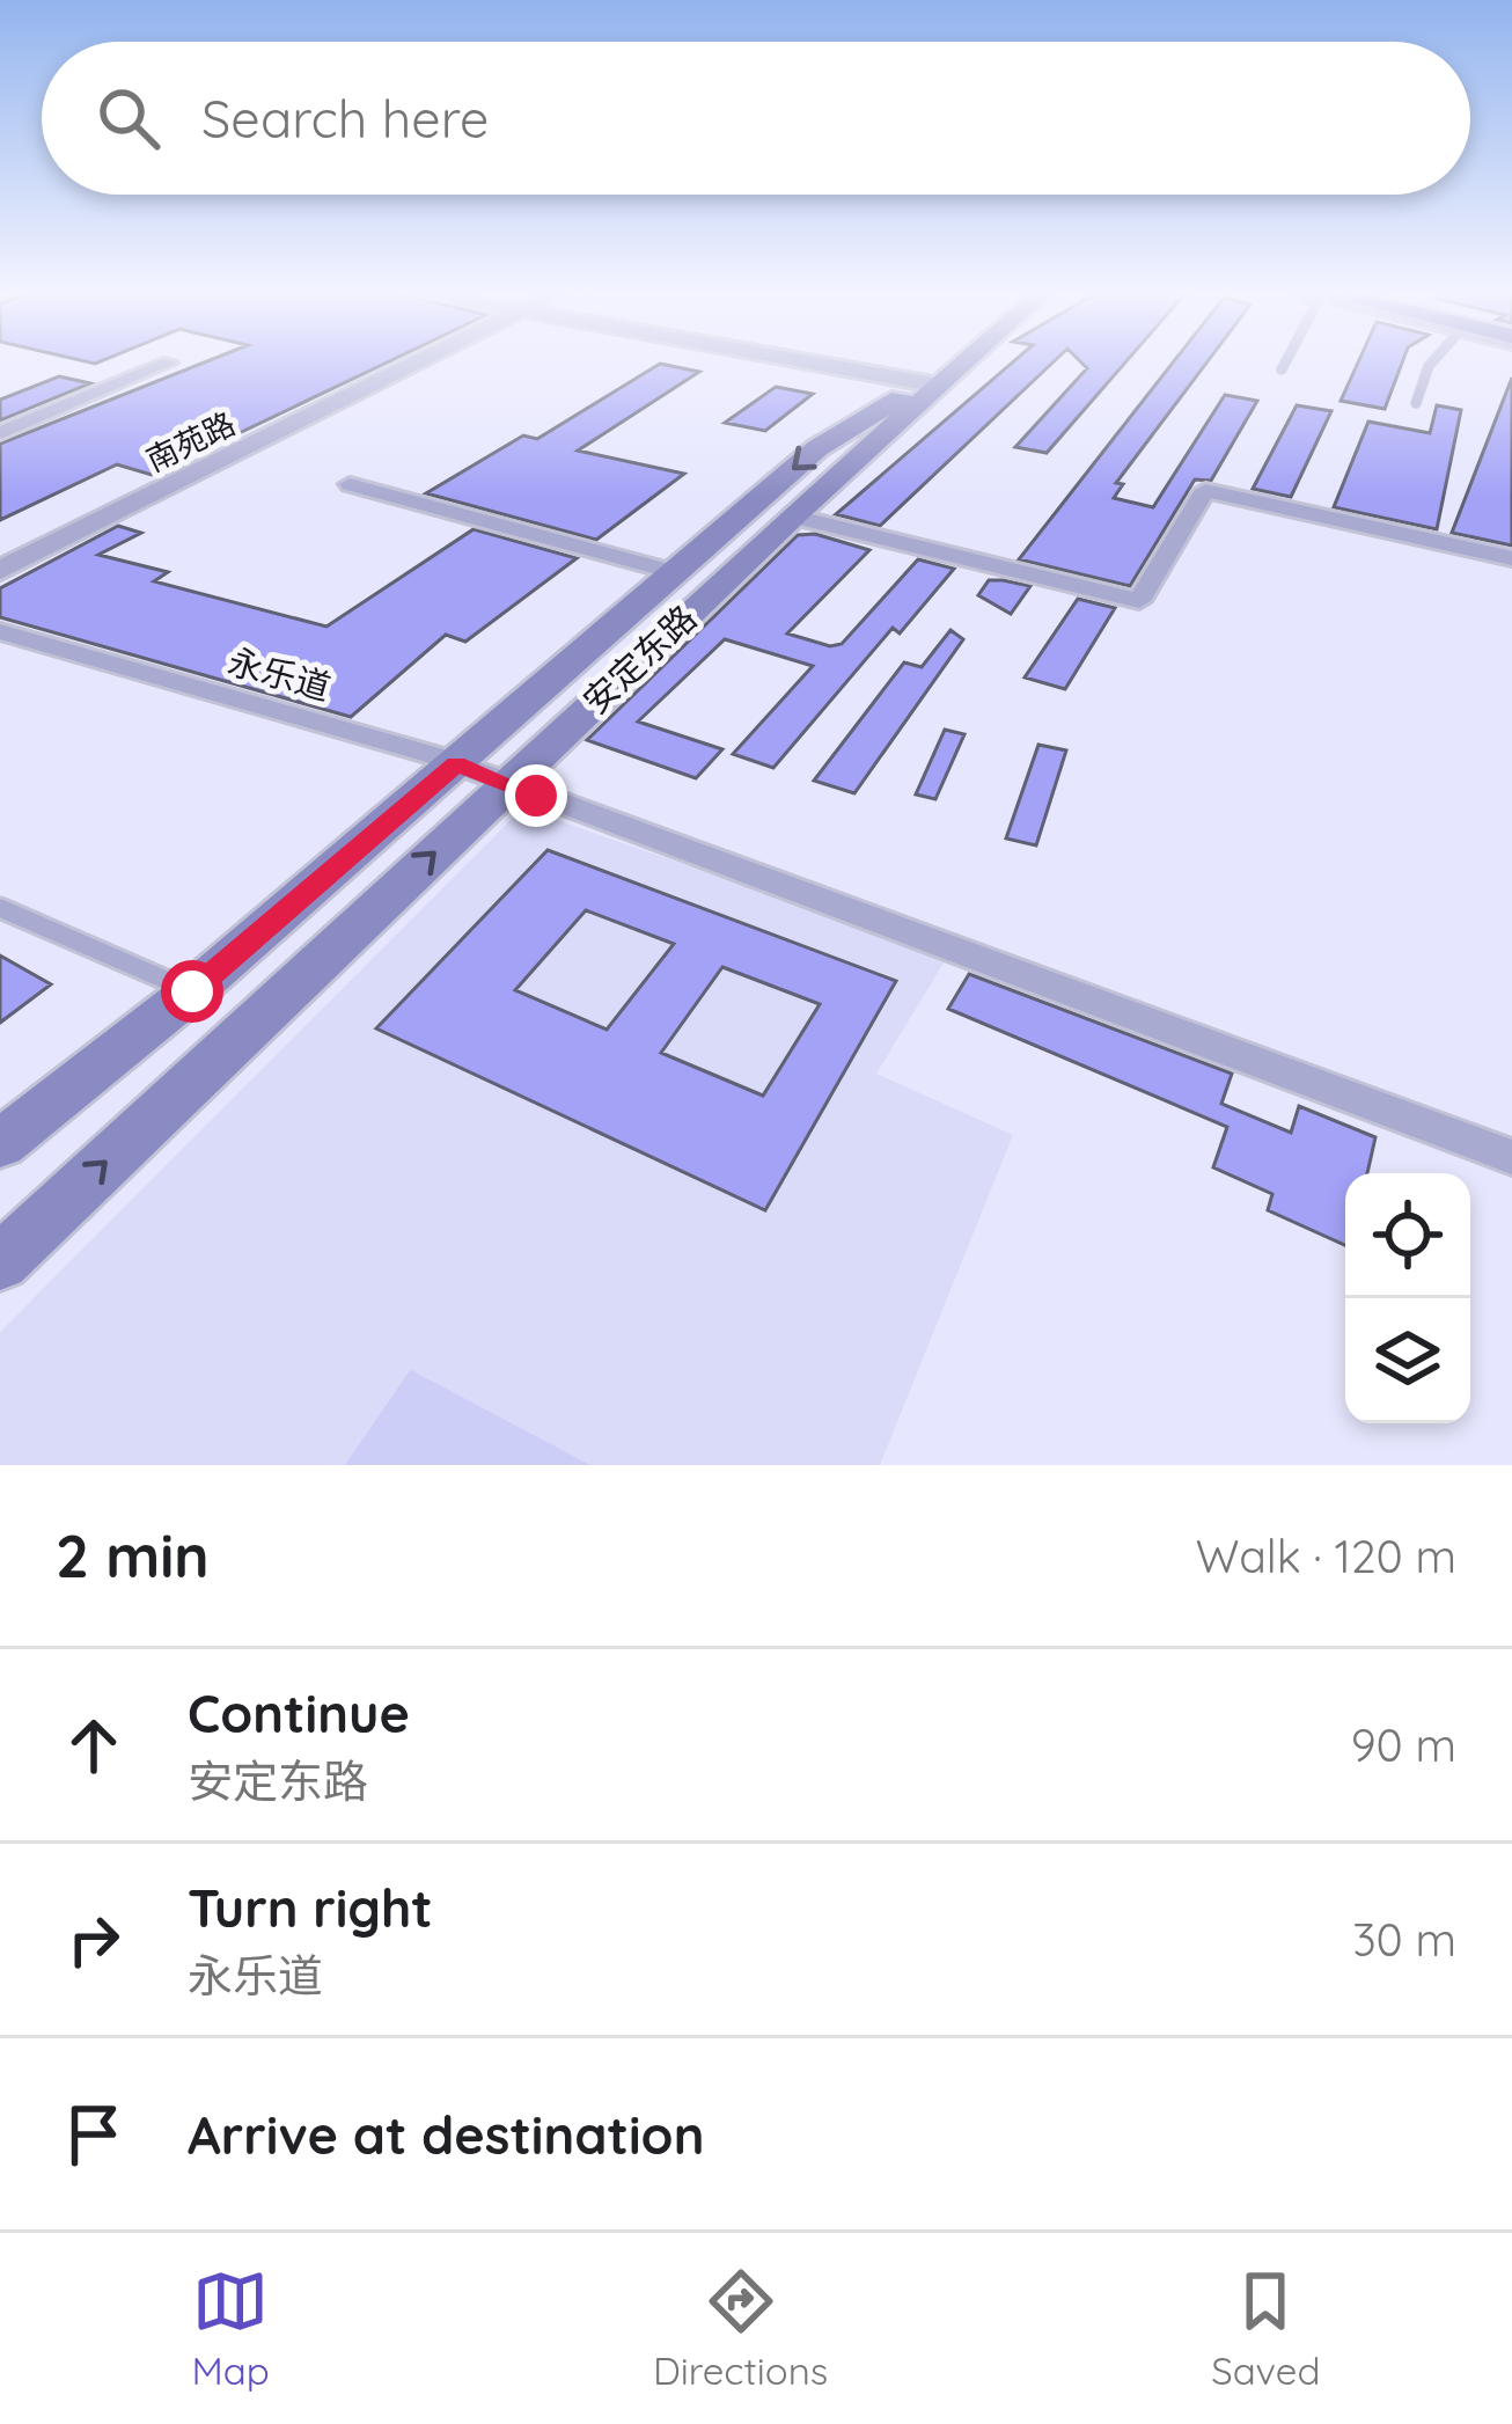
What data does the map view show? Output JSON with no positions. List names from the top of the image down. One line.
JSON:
{"streets":{"main road":["安定东路"],"street":["南苑路","永乐道"]},"crossings":[["安定东路","永乐道"]],"page":{"search":"Search here","heading":["2 min","Walk · 120 m"],"list":[["Continue","安定东路","90 m"],["Turn right","永乐道","30 m"],"Arrive at destination"],"nav":["Map","Directions","Saved"]}}
